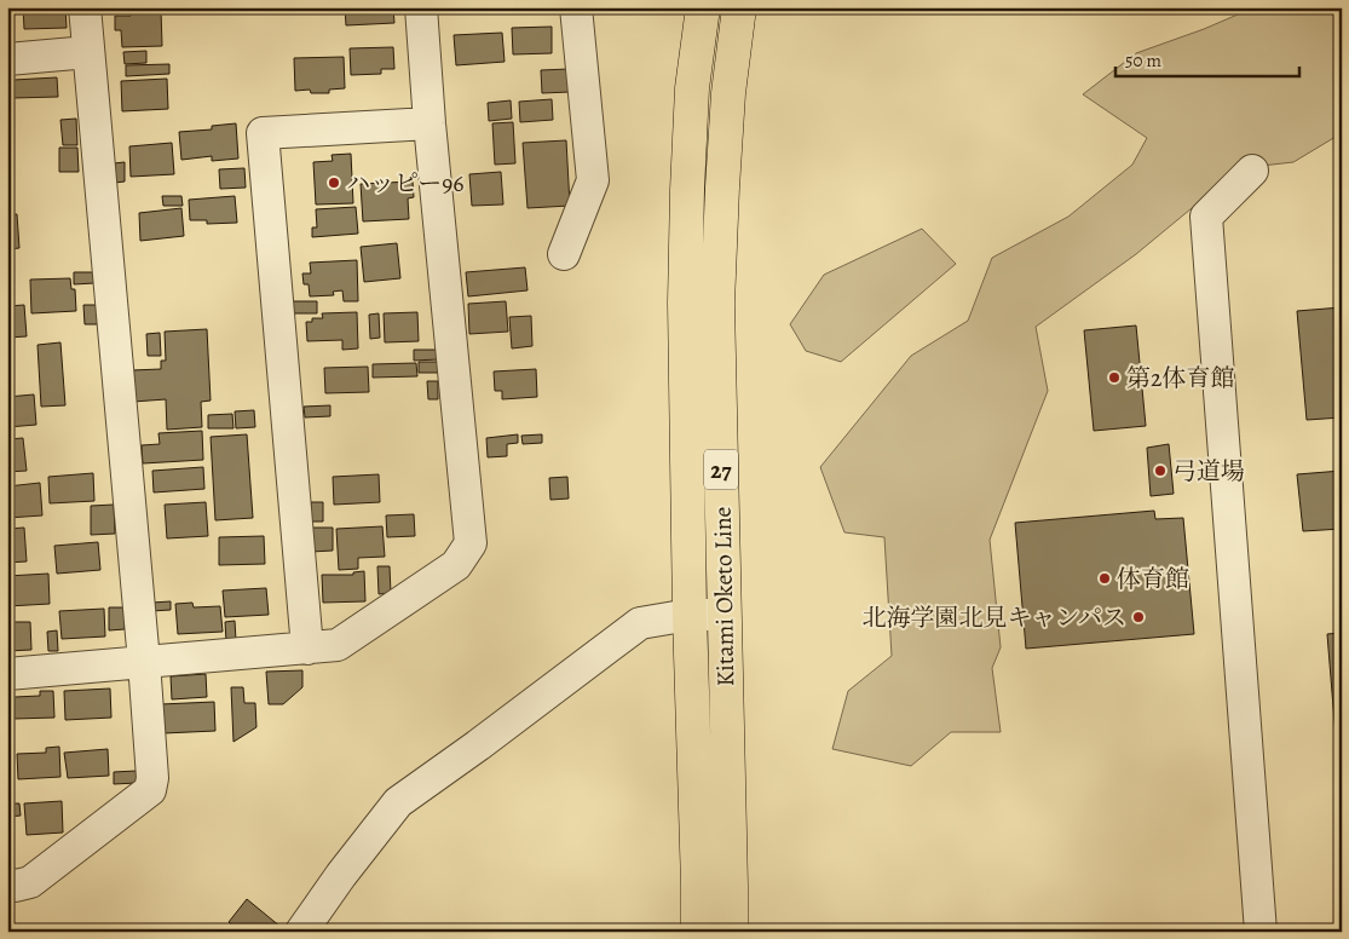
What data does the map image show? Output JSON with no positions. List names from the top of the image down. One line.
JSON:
{"streets":{"main road":["27","Kitami Oketo Line"]},"places":["ハッピー96","第2体育館","弓道場","体育館","北海学園北見キャンパス"],"scale_bar":"50 m"}
